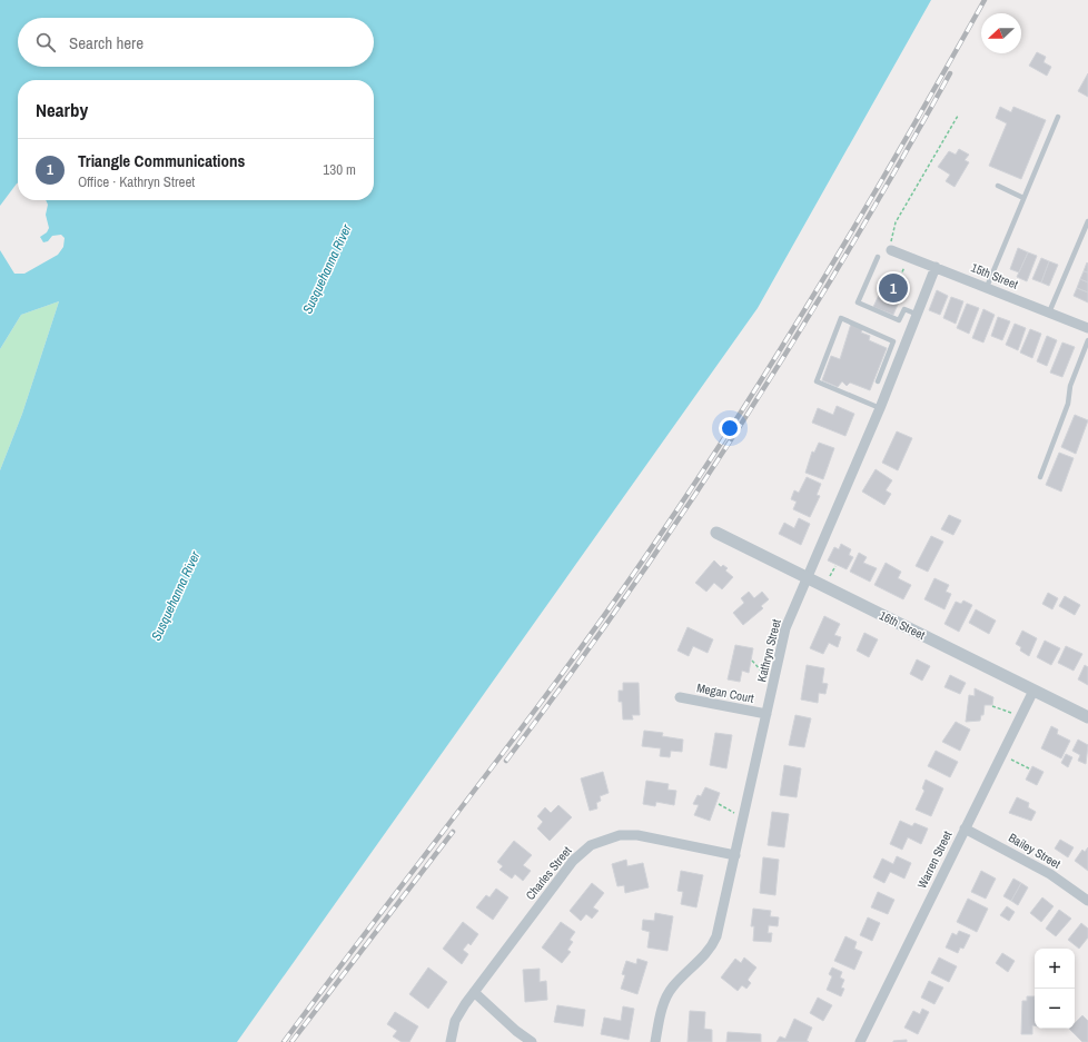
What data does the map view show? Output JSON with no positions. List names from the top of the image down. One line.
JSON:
{"streets":{"street":["15th Street","16th Street","Kathryn Street","Megan Court","Bailey Street","Warren Street","Charles Street"]},"crossings":[["15th Street","Kathryn Street"],["16th Street","Kathryn Street"],["16th Street","Warren Street"],["Kathryn Street","Megan Court"],["Kathryn Street","Charles Street"],["Bailey Street","Warren Street"]],"water":["Susquehanna River"],"north":"left","page":{"search":"Search here","heading":"Nearby","list":[{"mark":"1","name":"Triangle Communications","note":"Office · Kathryn Street","value":"130 m"}],"pins":"1","map_buttons":["+","−"]}}
